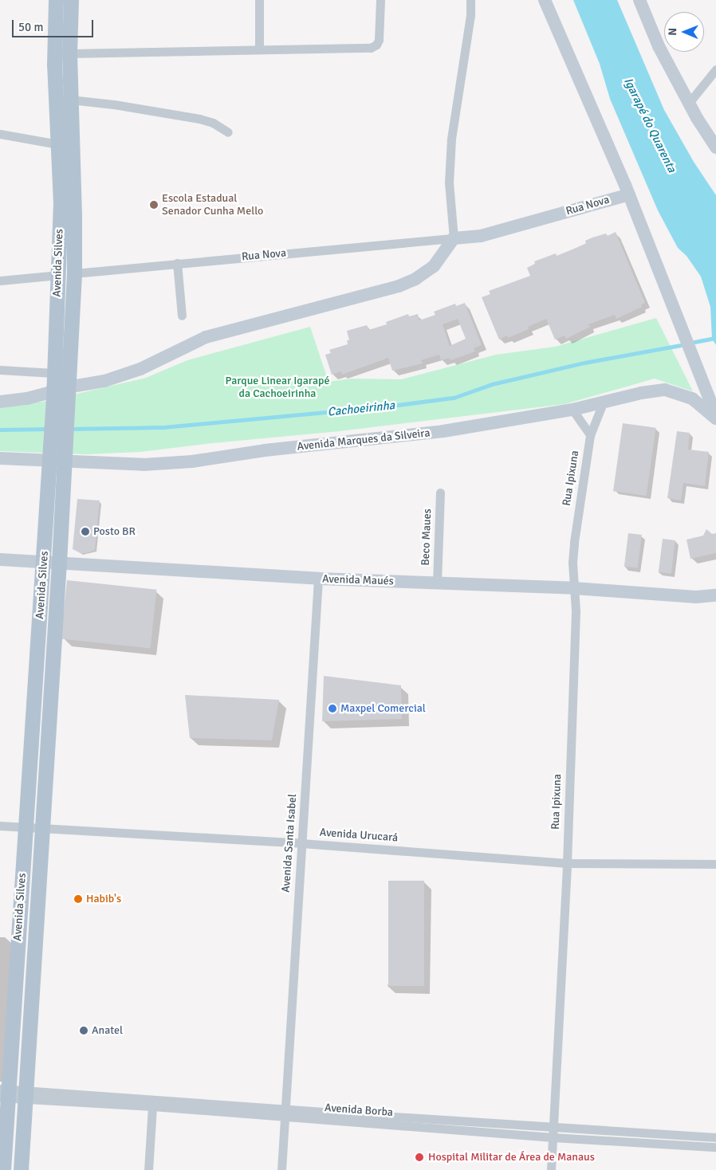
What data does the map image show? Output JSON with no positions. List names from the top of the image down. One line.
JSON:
{"streets":{"main road":["Avenida Silves"],"street":["Rua Nova","Avenida Marques da Silveira","Rua Ipixuna","Beco Maues","Avenida Maués","Avenida Urucará","Avenida Santa Isabel","Avenida Borba"]},"crossings":[["Rua Nova","Avenida Silves"],["Avenida Silves","Avenida Marques da Silveira"],["Avenida Silves","Avenida Maués"],["Avenida Silves","Avenida Urucará"],["Avenida Silves","Avenida Borba"],["Avenida Marques da Silveira","Rua Ipixuna"],["Rua Ipixuna","Avenida Maués"],["Rua Ipixuna","Avenida Urucará"],["Rua Ipixuna","Avenida Borba"],["Beco Maues","Avenida Maués"],["Avenida Maués","Avenida Santa Isabel"],["Avenida Urucará","Avenida Santa Isabel"],["Avenida Santa Isabel","Avenida Borba"]],"water":["Igarapé do Quarenta","Cachoeirinha"],"parks":["Parque Linear Igarapé da Cachoeirinha"],"places":["Escola Estadual Senador Cunha Mello","Posto BR","Maxpel Comercial","Habib's","Anatel","Hospital Militar de Área de Manaus"],"scale_bar":"50 m","north":"left"}
